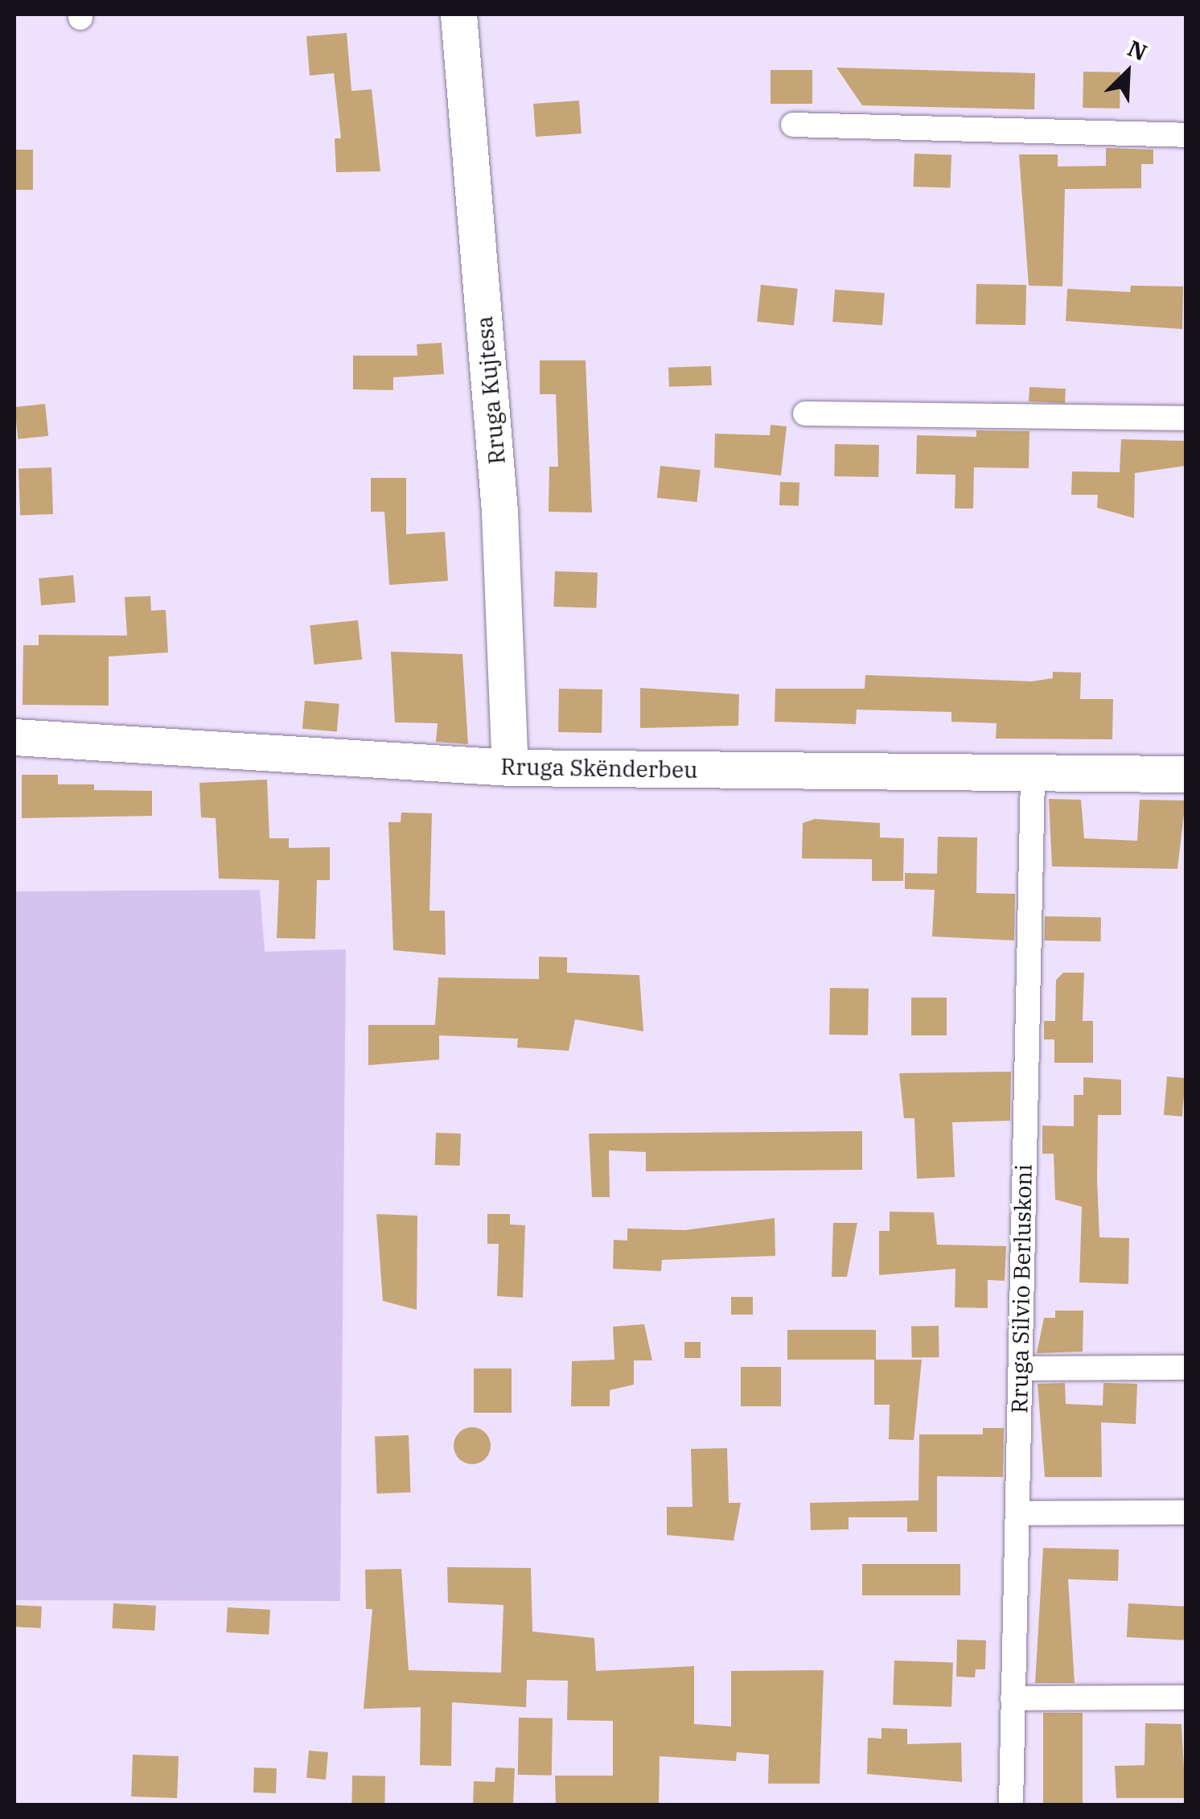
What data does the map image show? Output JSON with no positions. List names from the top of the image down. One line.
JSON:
{"streets":{"main road":["Rruga Kujtesa","Rruga Skënderbeu"],"street":["Rruga Silvio Berluskoni"]},"crossings":[["Rruga Kujtesa","Rruga Skënderbeu"],["Rruga Skënderbeu","Rruga Silvio Berluskoni"]],"north":"top right"}
